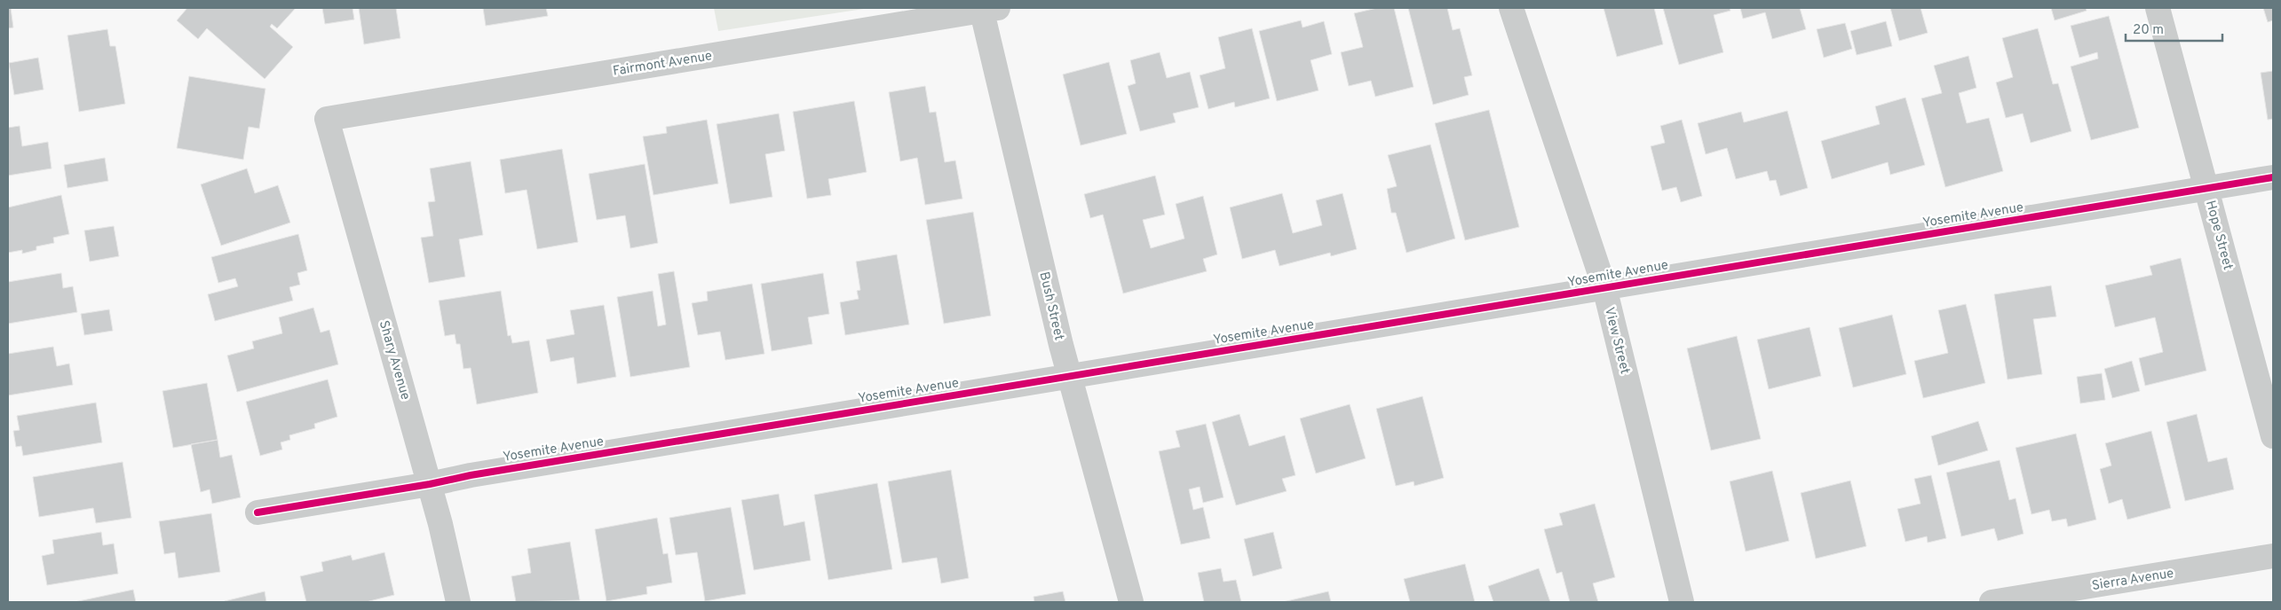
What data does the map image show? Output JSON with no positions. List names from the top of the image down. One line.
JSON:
{"streets":{"street":["Fairmont Avenue","Yosemite Avenue","Hope Street","Bush Street","View Street","Shary Avenue","Sierra Avenue"]},"crossings":[["Fairmont Avenue","Bush Street"],["Fairmont Avenue","Shary Avenue"],["Yosemite Avenue","Hope Street"],["Yosemite Avenue","Bush Street"],["Yosemite Avenue","View Street"],["Yosemite Avenue","Shary Avenue"]],"scale_bar":"20 m"}
